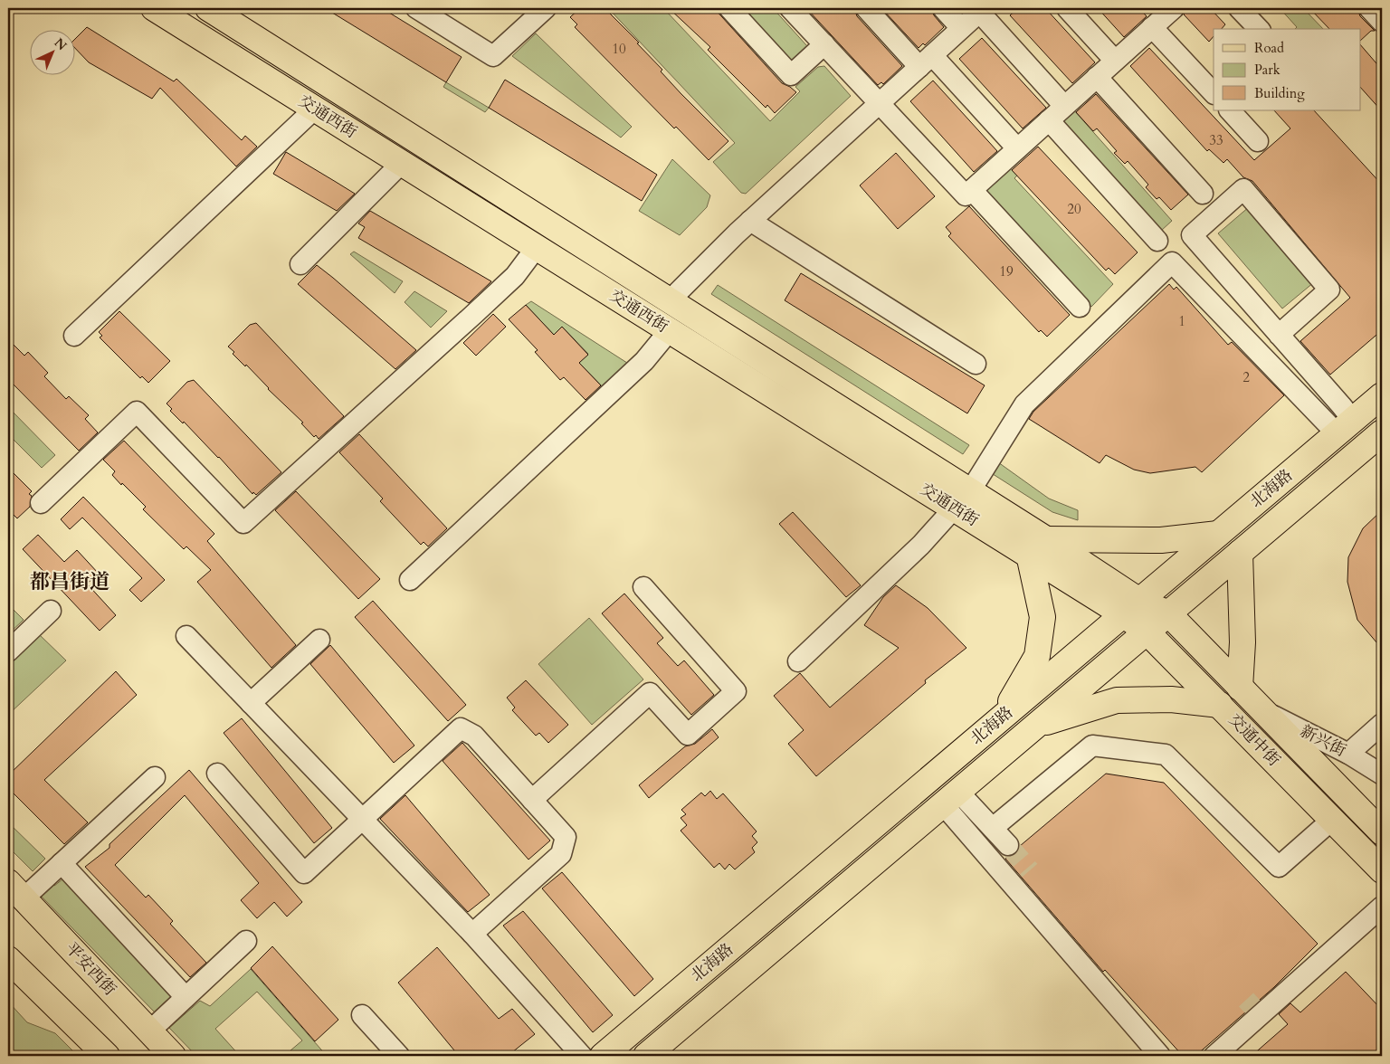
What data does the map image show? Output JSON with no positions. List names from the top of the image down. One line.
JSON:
{"streets":{"main road":["交通西街","北海路","交通中街","平安西街"],"street":["新兴街"]},"crossings":[["交通西街","北海路"],["交通西街","交通中街"],["北海路","交通中街"],["交通中街","新兴街"]],"districts":["都昌街道"],"house_numbers":["10","33","20","19","1","2"],"legend":["Road","Park","Building"],"north":"top right"}
